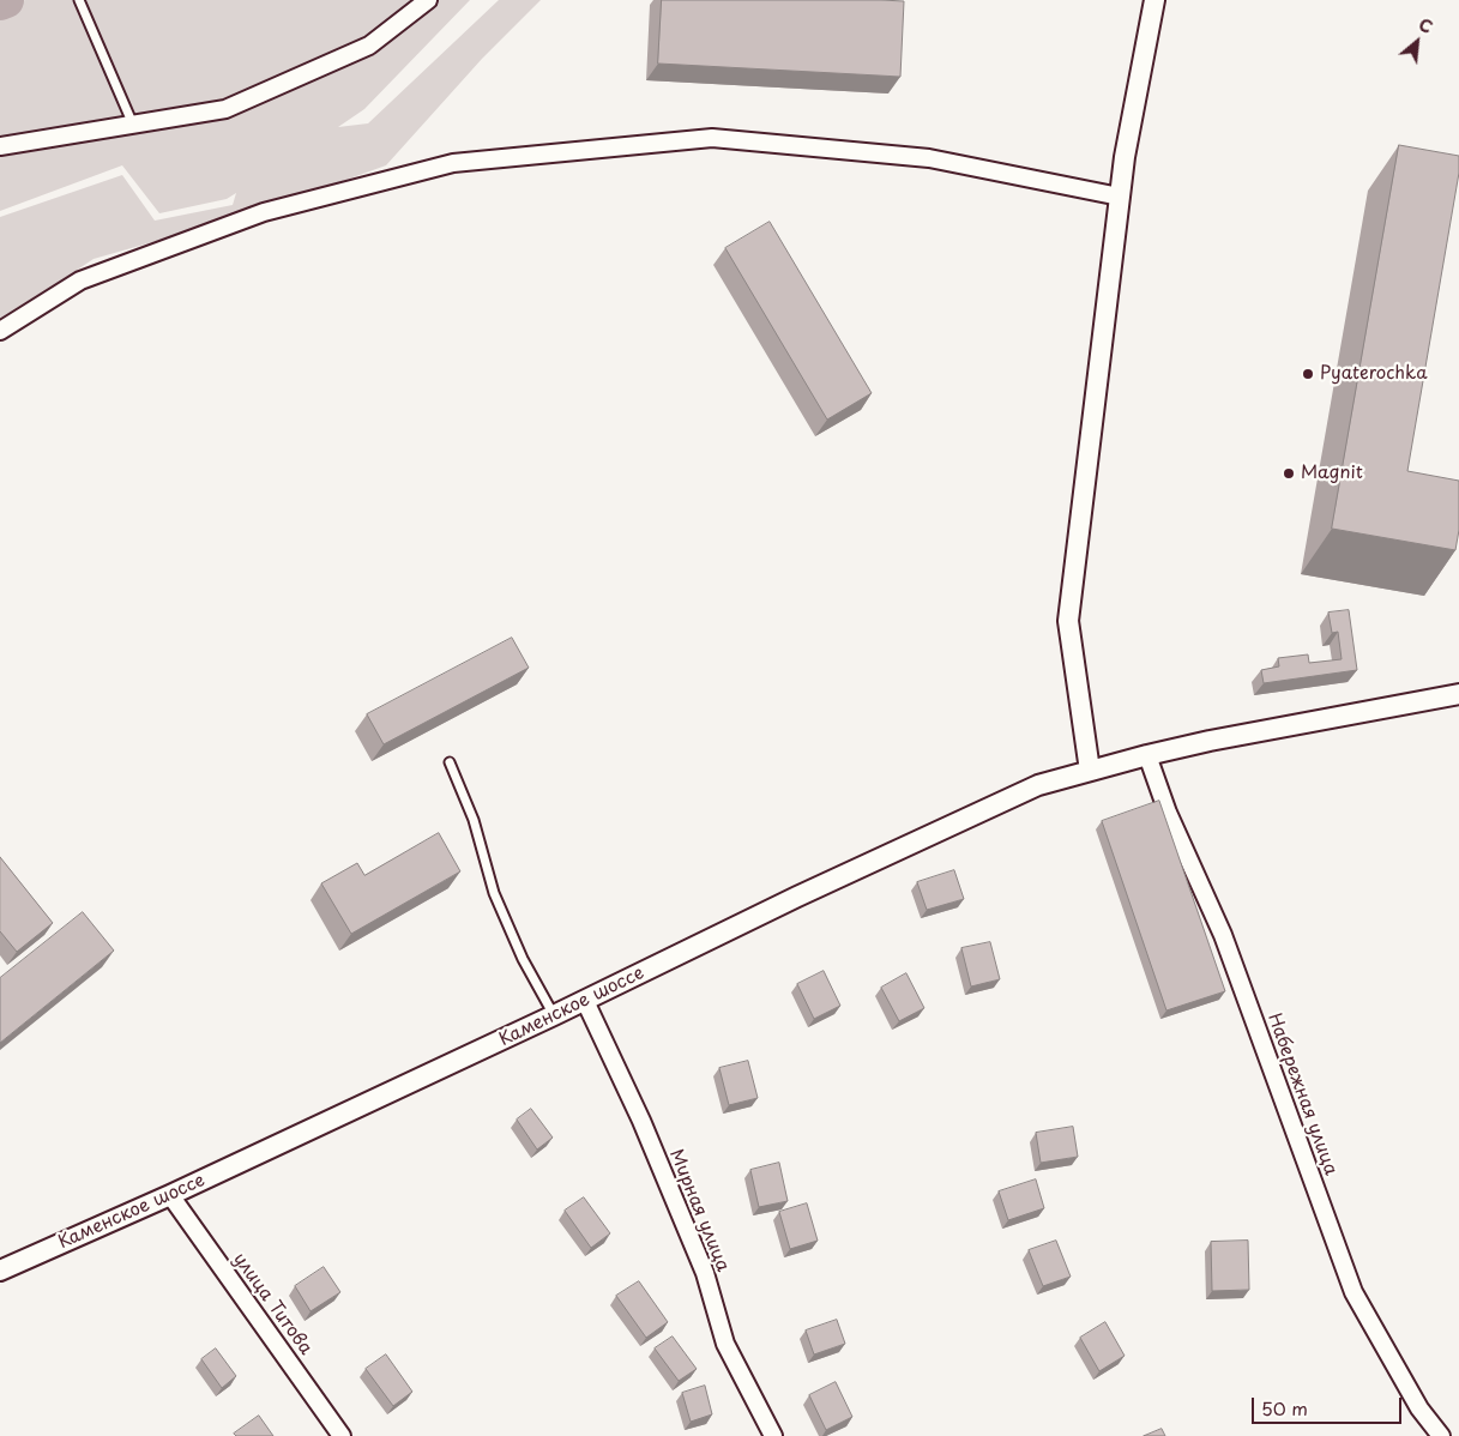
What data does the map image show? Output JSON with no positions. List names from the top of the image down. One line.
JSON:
{"streets":{"street":["Каменское шоссе","Набережная улица","Мирная улица","улица Титова"]},"crossings":[["Каменское шоссе","Набережная улица"],["Каменское шоссе","Мирная улица"],["Каменское шоссе","улица Титова"]],"places":["Pyaterochka","Magnit"],"scale_bar":"50 m","north":"top right"}
